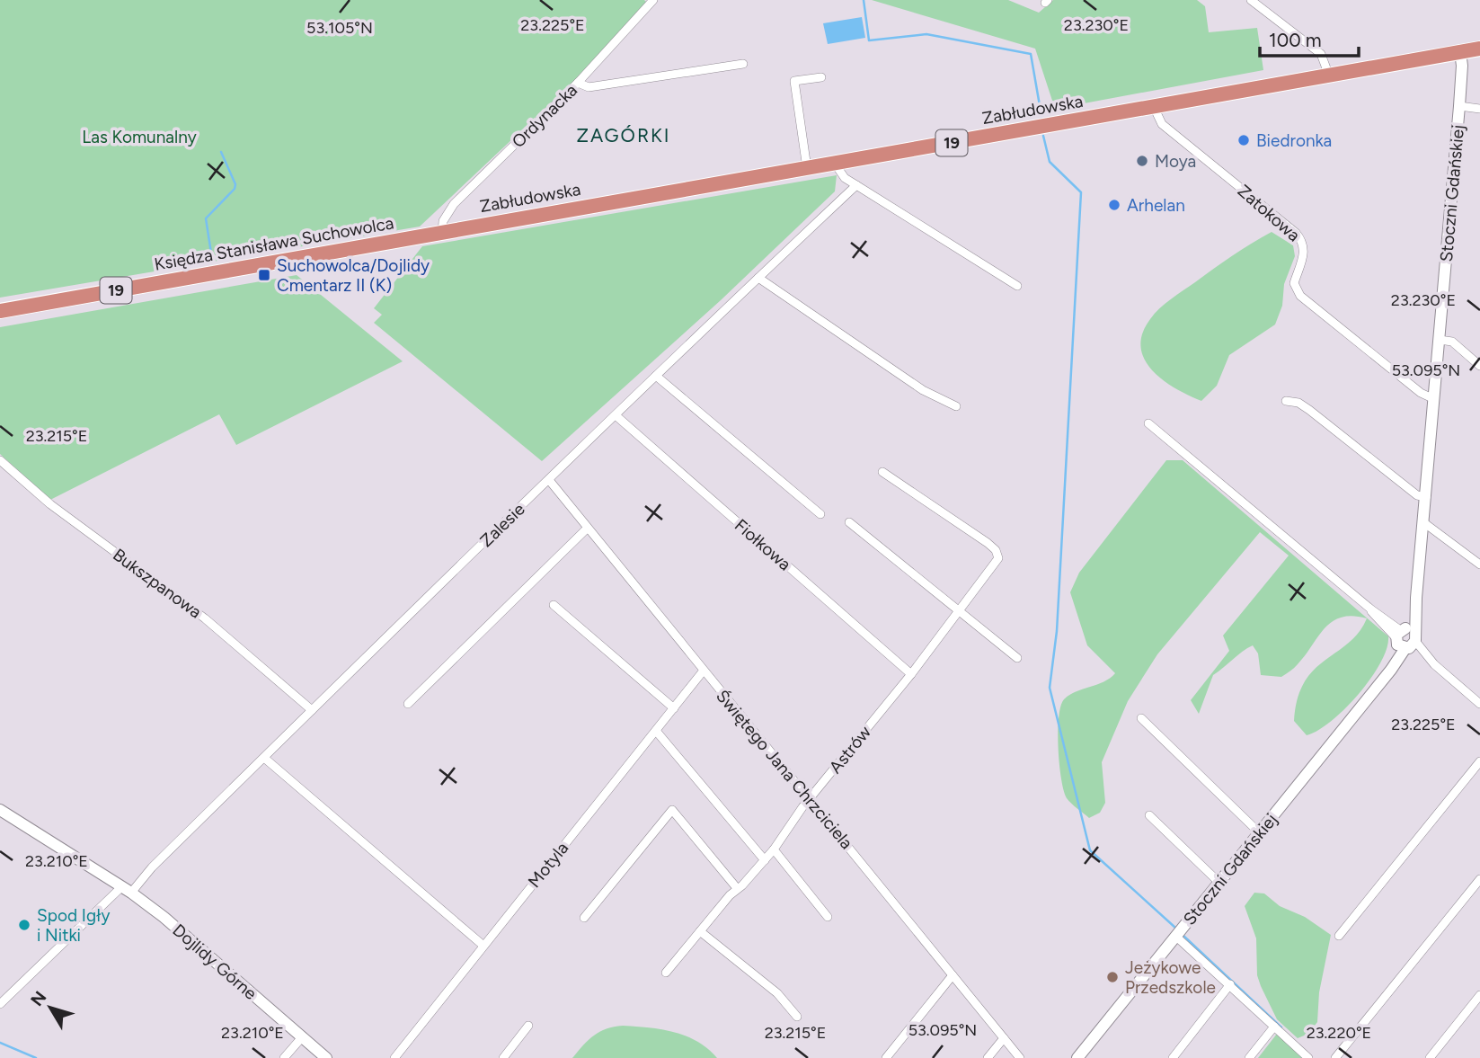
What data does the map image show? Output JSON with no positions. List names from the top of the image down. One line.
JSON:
{"streets":{"highway":["Zabłudowska","19","Księdza Stanisława Suchowolca"],"street":["Ordynacka","Stoczni Gdańskiej","Zatokowa","Zalesie","Fiołkowa","Bukszpanowa","Astrów","Świętego Jana Chrzciciela","Motyla","Dojlidy Górne"]},"crossings":[["Zabłudowska","Ordynacka"],["Zabłudowska","Stoczni Gdańskiej"],["Zabłudowska","Zatokowa"],["Zabłudowska","Księdza Stanisława Suchowolca"],["Ordynacka","Księdza Stanisława Suchowolca"],["Stoczni Gdańskiej","Zatokowa"],["Zalesie","Fiołkowa"],["Zalesie","Bukszpanowa"],["Zalesie","Świętego Jana Chrzciciela"],["Zalesie","Dojlidy Górne"],["Fiołkowa","Astrów"],["Astrów","Świętego Jana Chrzciciela"],["Świętego Jana Chrzciciela","Motyla"]],"districts":["ZAGÓRKI"],"parks":["Las Komunalny"],"places":{"other":["Biedronka","Moya","Arhelan","Spod Igły i Nitki","Jeżykowe Przedszkole"],"transit":["Suchowolca/Dojlidy Cmentarz II (K)"]},"scale_bar":"100 m","north":"top left","coordinates":["23.225°E","23.230°E","53.105°N","53.095°N","23.215°E","23.210°E","23.220°E"]}
